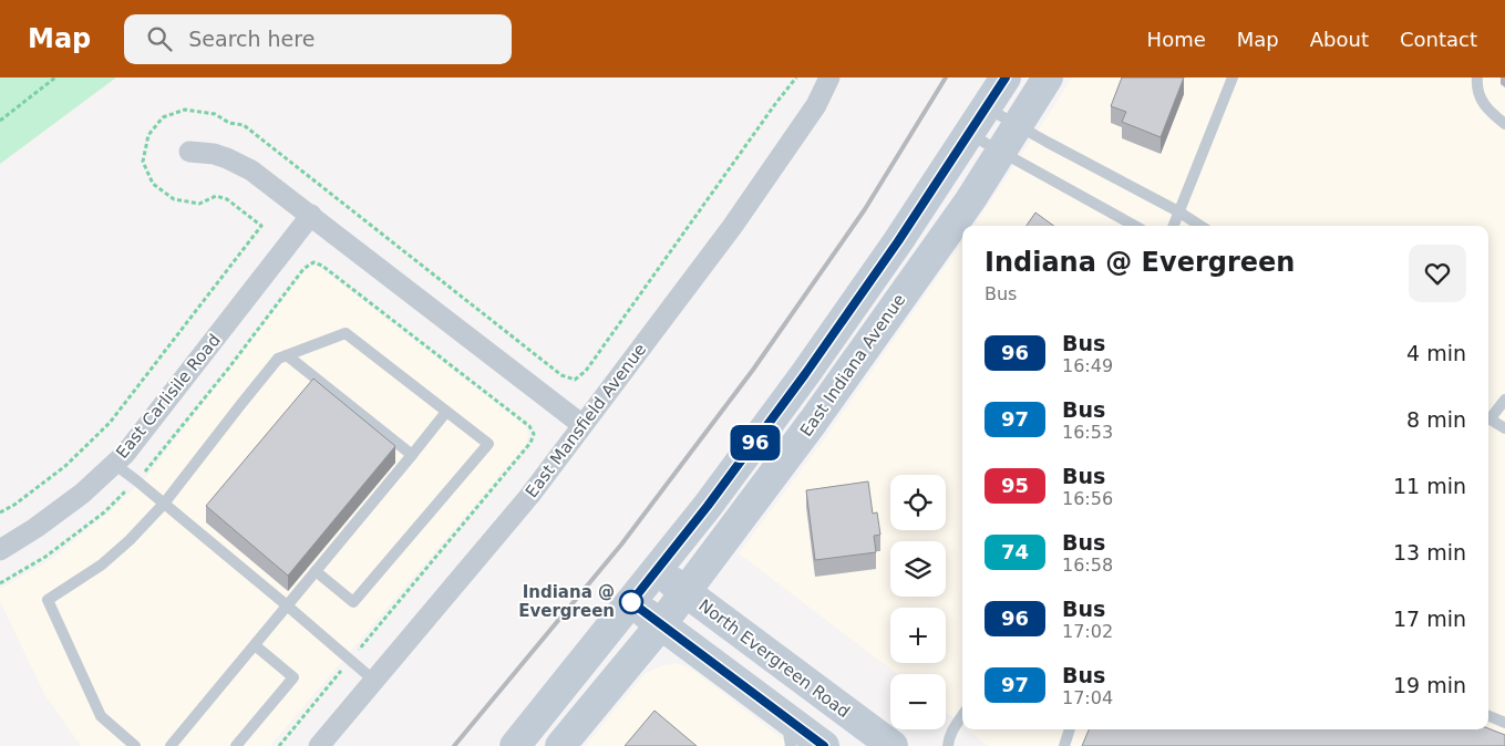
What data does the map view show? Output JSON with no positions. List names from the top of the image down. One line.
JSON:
{"streets":{"main road":["East Indiana Avenue","North Evergreen Road"],"street":["East Carlisile Road","East Mansfield Avenue"]},"crossings":[["East Indiana Avenue","North Evergreen Road"]],"places":["Indiana @ Evergreen"],"lines":["bus line 96"],"page":{"header":"Map","search":"Search here","nav":["Home","Map","About","Contact"],"on_map":"96","heading":["Indiana @ Evergreen","Bus"],"list":[{"mark":"96","name":"Bus","note":"16:49","value":"4 min"},{"mark":"97","name":"Bus","note":"16:53","value":"8 min"},{"mark":"95","name":"Bus","note":"16:56","value":"11 min"},{"mark":"74","name":"Bus","note":"16:58","value":"13 min"},{"mark":"96","name":"Bus","note":"17:02","value":"17 min"},{"mark":"97","name":"Bus","note":"17:04","value":"19 min"}],"map_buttons":["+","−"]}}
